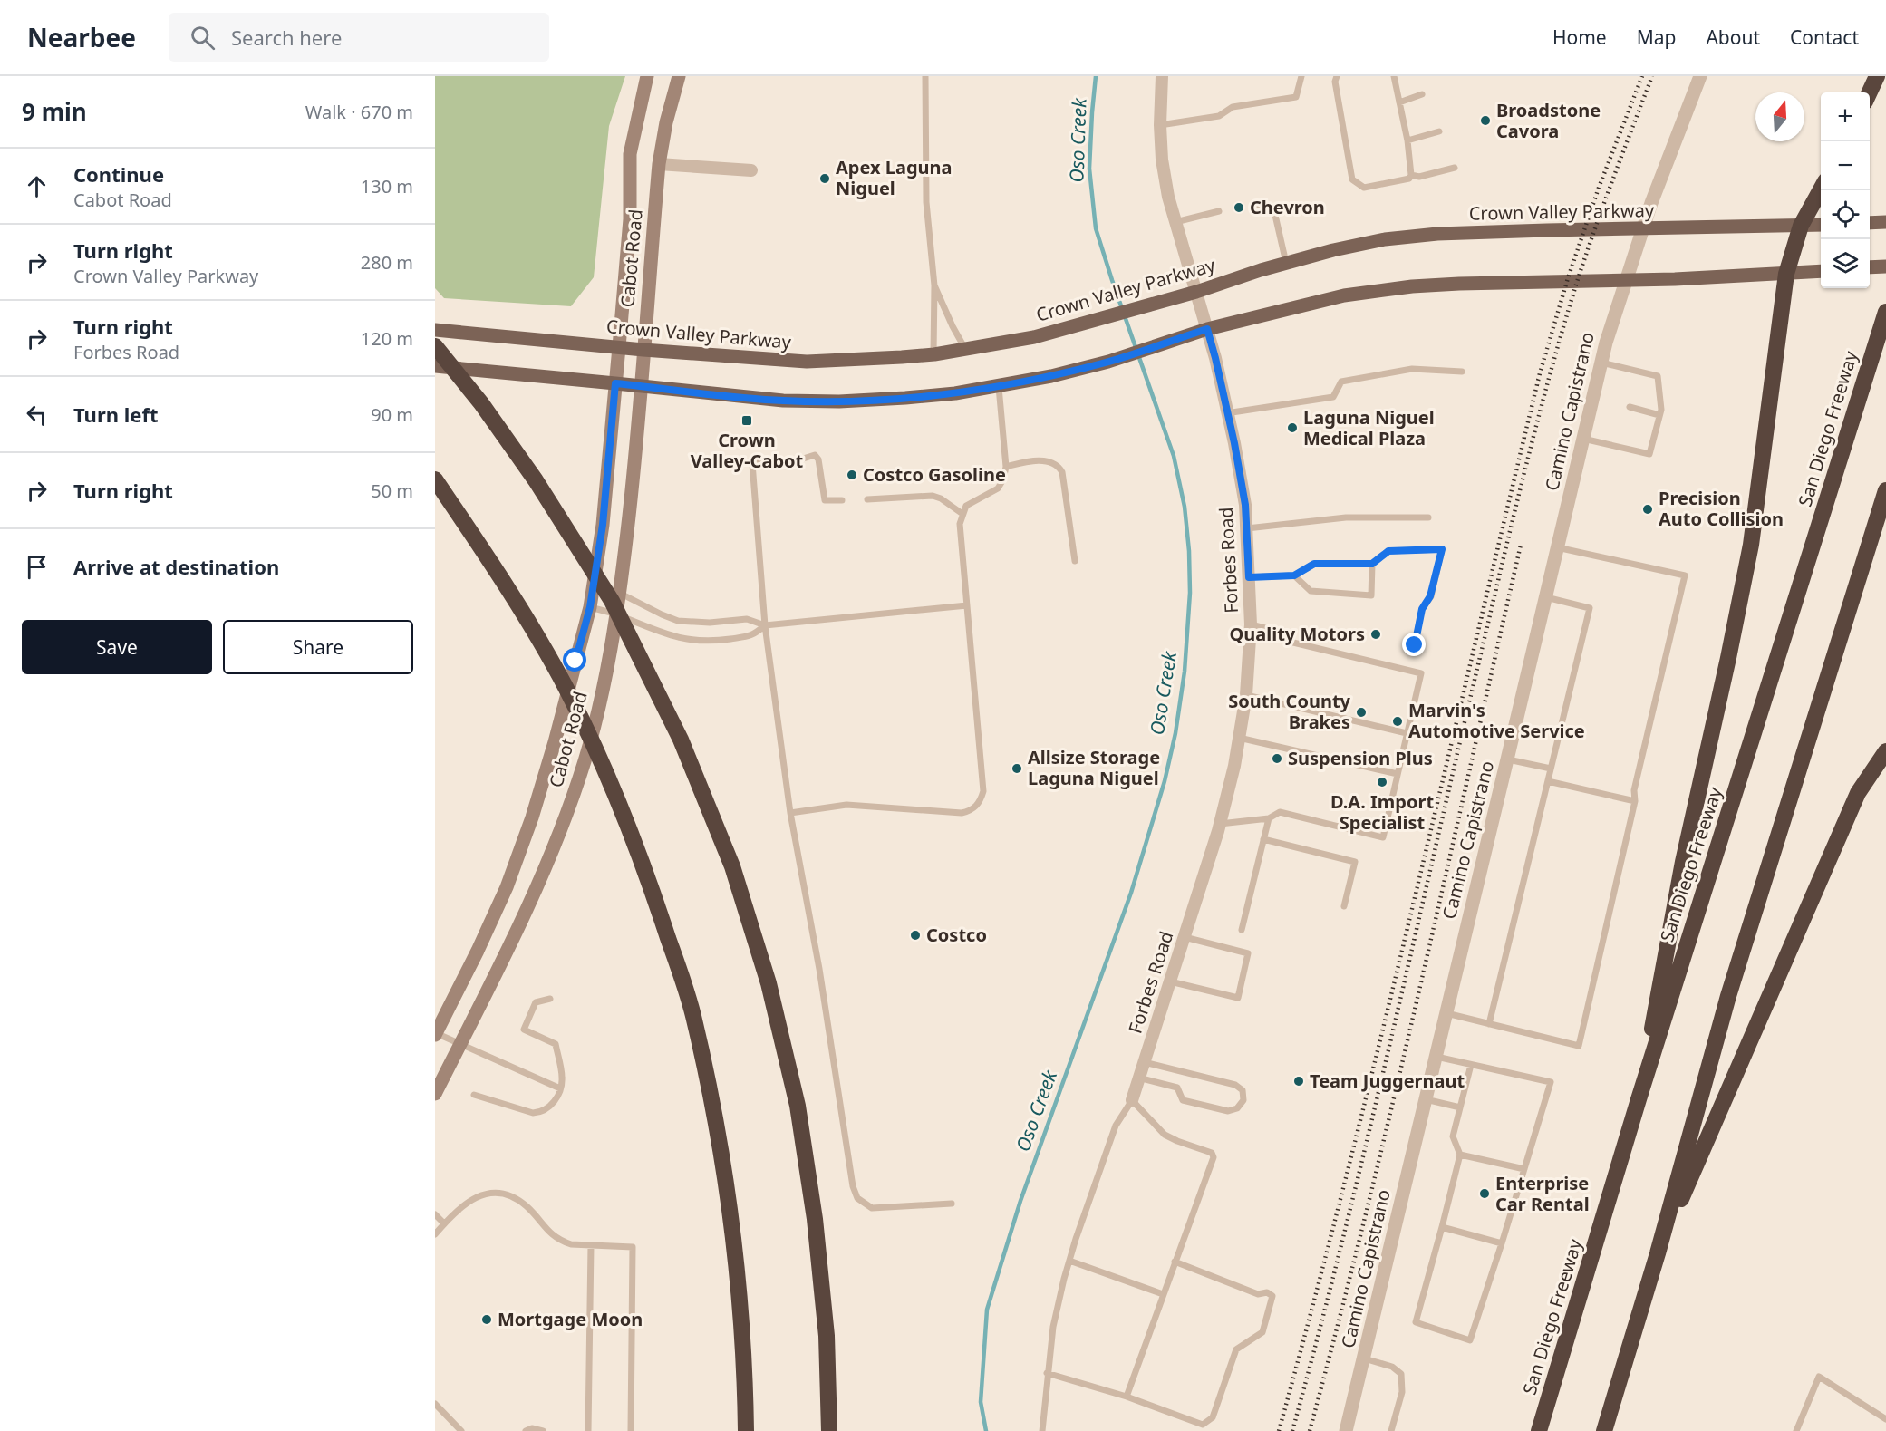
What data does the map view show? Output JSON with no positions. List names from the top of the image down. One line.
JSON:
{"streets":{"highway":["San Diego Freeway"],"main road":["Crown Valley Parkway","Cabot Road"],"street":["Camino Capistrano","Forbes Road"]},"crossings":[["Crown Valley Parkway","Cabot Road"],["Crown Valley Parkway","Forbes Road"]],"water":["Oso Creek"],"places":{"other":["Broadstone Cavora","Apex Laguna Niguel","Chevron","Laguna Niguel Medical Plaza","Costco Gasoline","Precision Auto Collision","Quality Motors","South County Brakes","Marvin's Automotive Service","Suspension Plus","Allsize Storage Laguna Niguel","D.A. Import Specialist","Costco","Team Juggernaut","Enterprise Car Rental","Mortgage Moon"],"transit":["Crown Valley-Cabot"]},"north":"top","page":{"header":"Nearbee","search":"Search here","nav":["Home","Map","About","Contact"],"heading":["9 min","Walk · 670 m"],"map_buttons":["+","−"],"list":[["Continue","Cabot Road","130 m"],["Turn right","Crown Valley Parkway","280 m"],["Turn right","Forbes Road","120 m"],["Turn left","90 m"],["Turn right","50 m"],"Arrive at destination"],"buttons":["Save","Share"]}}
